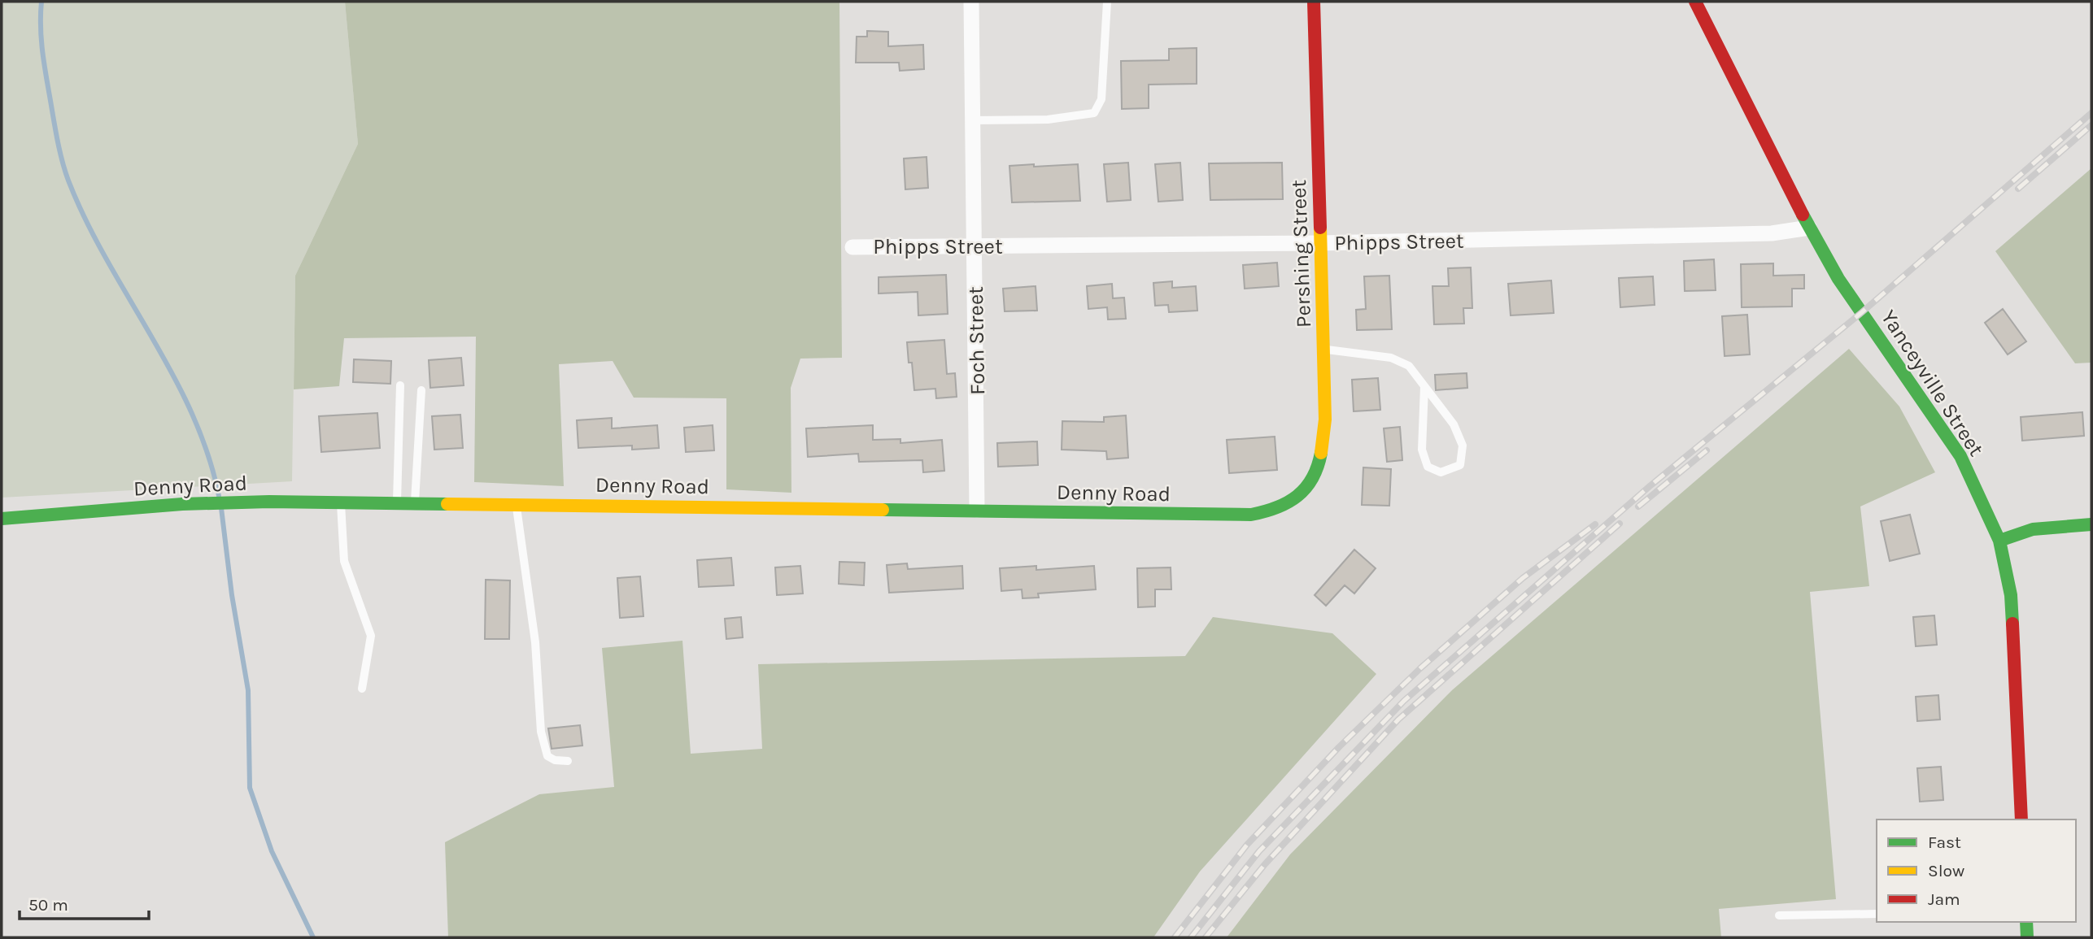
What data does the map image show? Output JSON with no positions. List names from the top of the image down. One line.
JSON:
{"streets":{"street":["Phipps Street","Pershing Street","Foch Street","Yanceyville Street","Denny Road"]},"crossings":[["Phipps Street","Pershing Street"],["Phipps Street","Foch Street"],["Phipps Street","Yanceyville Street"],["Pershing Street","Denny Road"],["Foch Street","Denny Road"]],"legend":["Fast","Slow","Jam"],"scale_bar":"50 m"}
